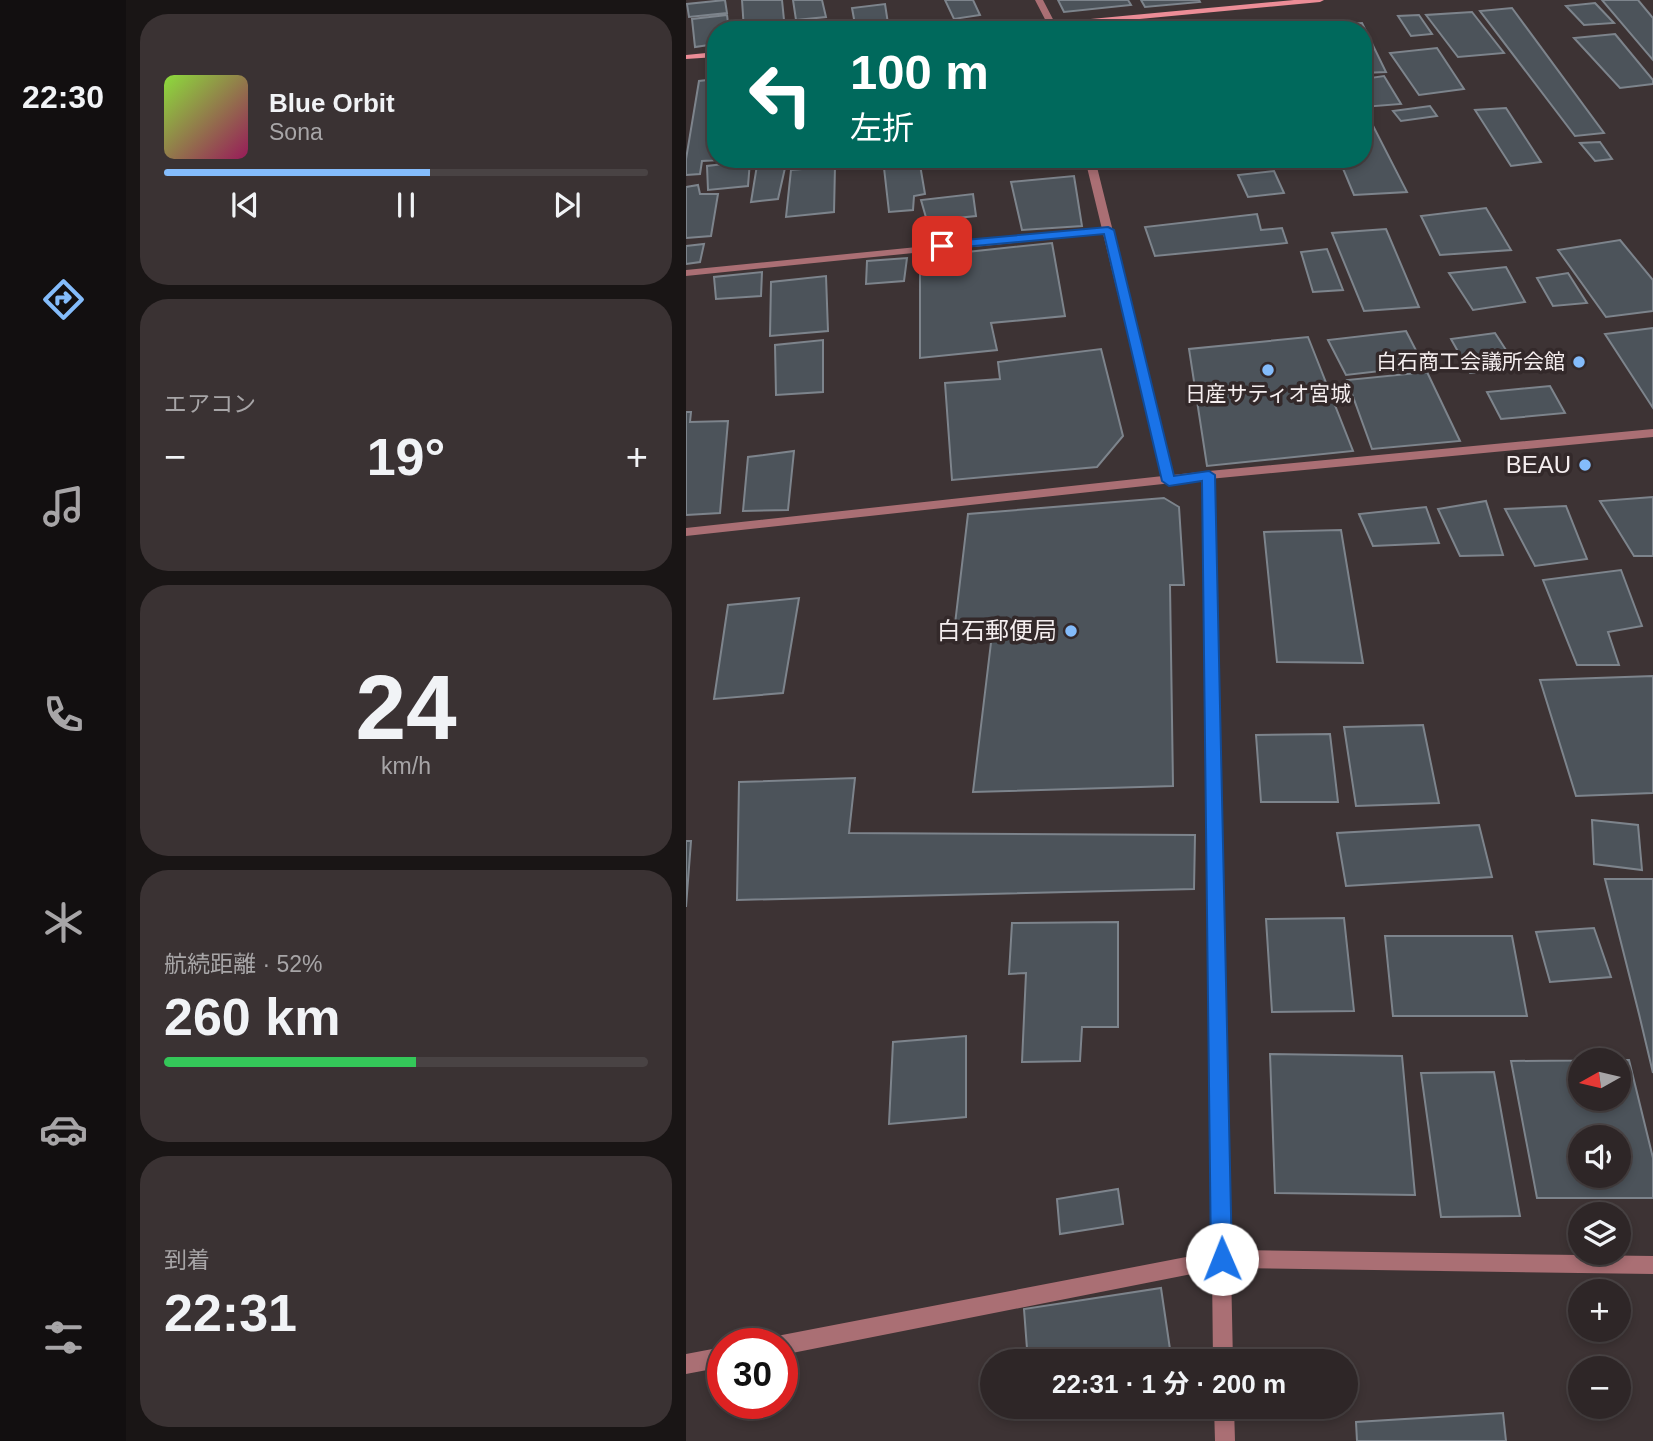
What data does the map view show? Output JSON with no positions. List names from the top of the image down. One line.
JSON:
{"places":["白石商工会議所会館","日産サティオ宮城","BEAU","白石郵便局"],"north":"left","page":{"tabs":"22:30","turn":["100 m","左折"],"song":["Blue Orbit","Sona"],"tile":["エアコン",["24","km/h"],["航続距離 · 52%","260 km"],["到着","22:31"]],"heat":["−","19°","+"],"map_buttons":["+","−"],"limit":"30","trip":"22:31 · 1 分 · 200 m"}}
